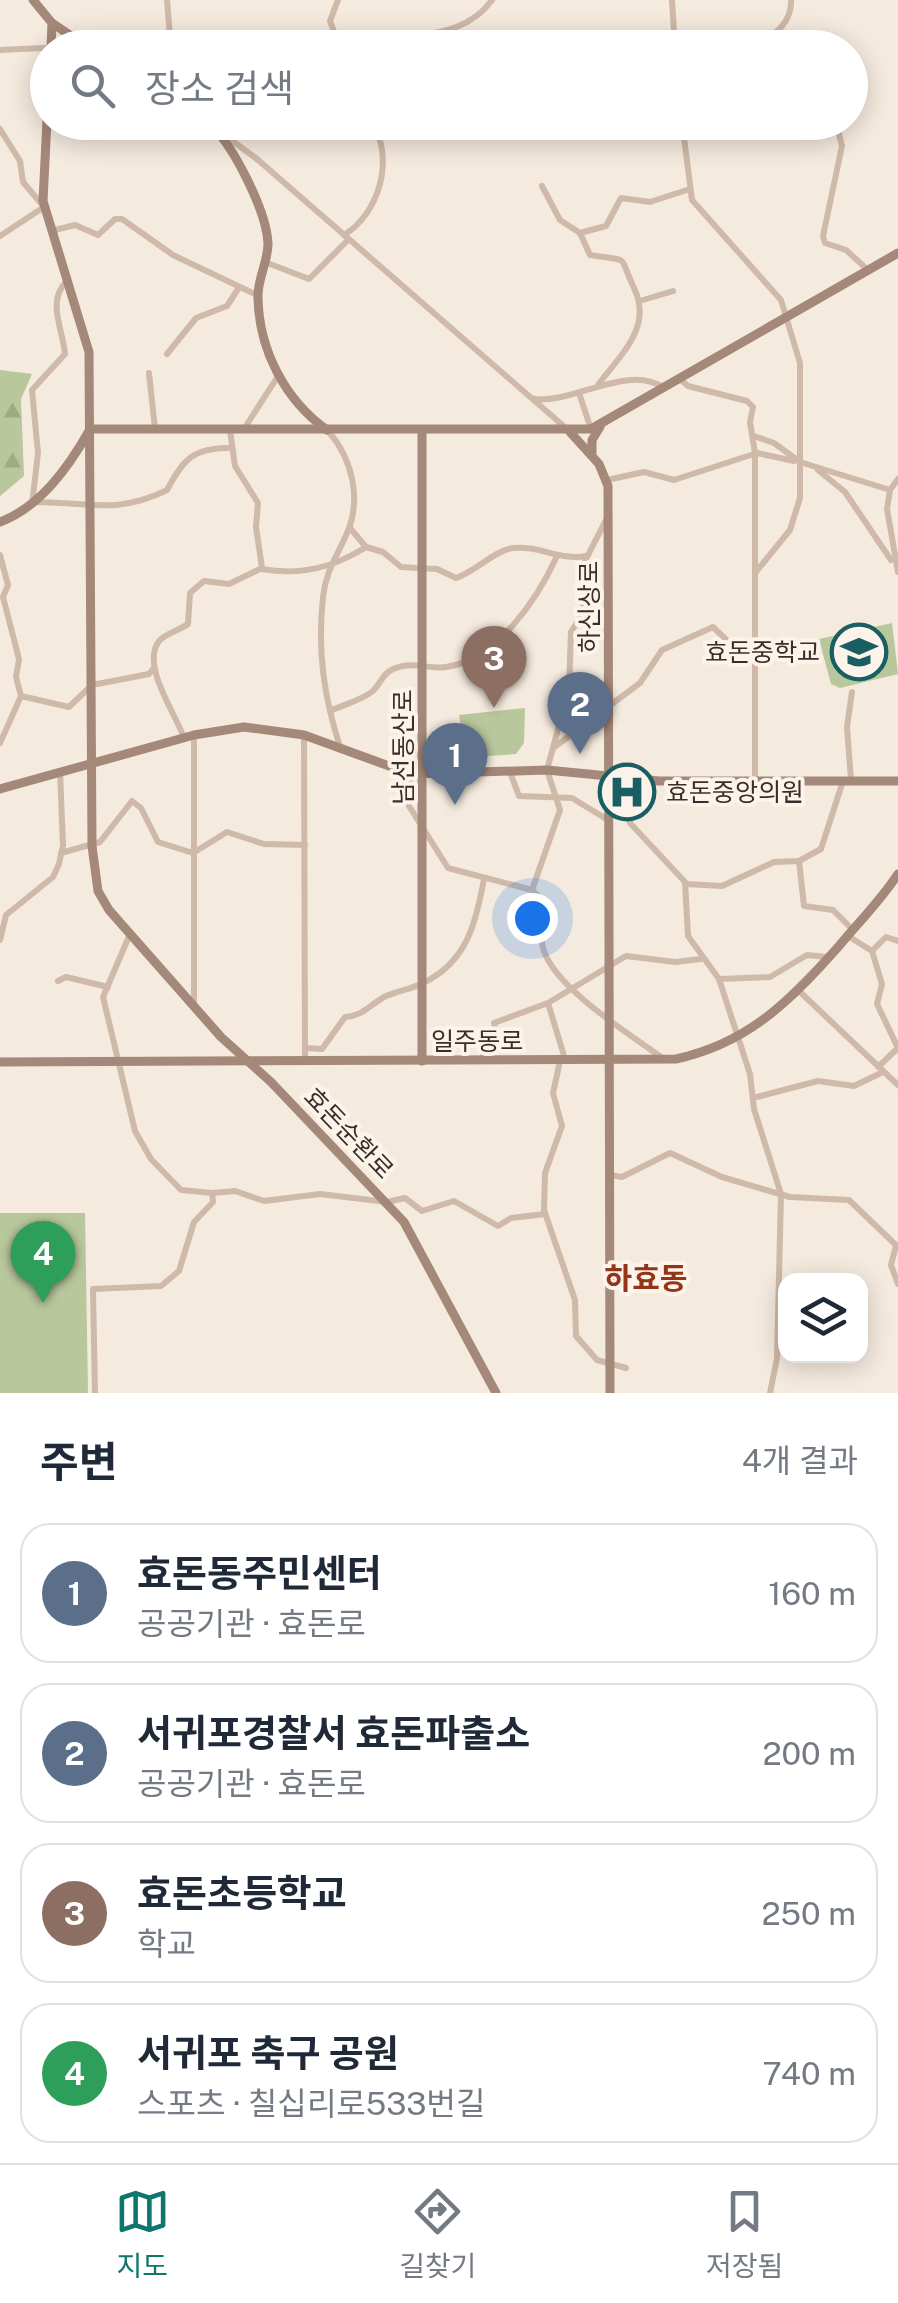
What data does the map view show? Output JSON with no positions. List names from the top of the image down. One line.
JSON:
{"streets":{"street":["하신상로","남선동산로","일주동로","효돈순환로"]},"crossings":[["하신상로","일주동로"],["남선동산로","일주동로"],["일주동로","효돈순환로"]],"districts":["하효동"],"places":{"school or university":["효돈중학교"],"hospital":["효돈중앙의원"]},"page":{"search":"장소 검색","pins":["3","2","1","4"],"heading":["주변","4개 결과"],"list":[{"mark":"1","name":"효돈동주민센터","note":"공공기관 · 효돈로","value":"160 m"},{"mark":"2","name":"서귀포경찰서 효돈파출소","note":"공공기관 · 효돈로","value":"200 m"},{"mark":"3","name":"효돈초등학교","note":"학교","value":"250 m"},{"mark":"4","name":"서귀포 축구 공원","note":"스포츠 · 칠십리로533번길","value":"740 m"}],"nav":["지도","길찾기","저장됨"]}}
